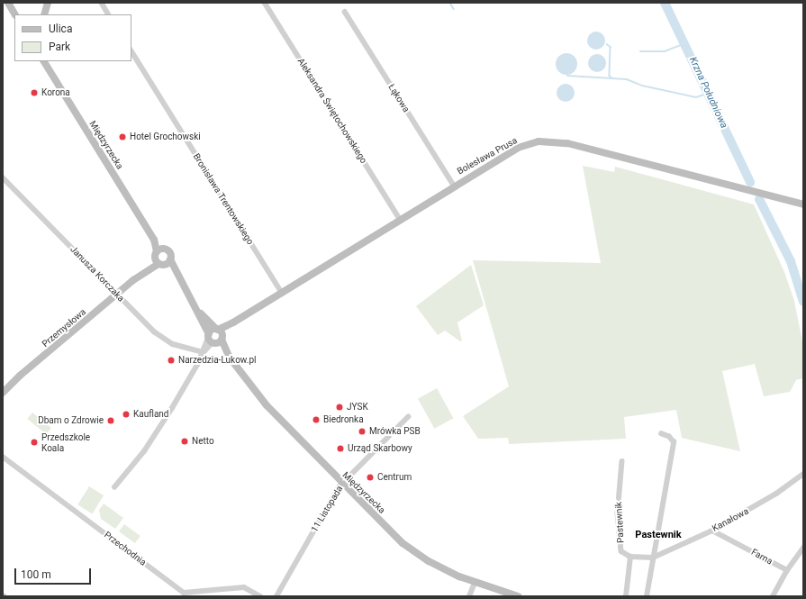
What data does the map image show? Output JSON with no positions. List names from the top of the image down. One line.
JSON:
{"streets":{"street":["Łąkowa","Aleksandra Świętochowskiego","Międzyrzecka","Bolesława Prusa","Bronisława Trentowskiego","Janusza Korczaka","Przemysłowa","11 Listopada","Kanałowa","Pastewnik","Przechodnia","Farna"]},"crossings":[["Łąkowa","Bolesława Prusa"],["Aleksandra Świętochowskiego","Bolesława Prusa"],["Międzyrzecka","Bolesława Prusa"],["Międzyrzecka","Przemysłowa"],["Międzyrzecka","11 Listopada"],["Bolesława Prusa","Bronisława Trentowskiego"],["Janusza Korczaka","Przemysłowa"],["Kanałowa","Farna"]],"districts":["Pastewnik"],"water":["Krzna Południowa"],"places":["Korona","Hotel Grochowski","Narzedzia-Lukow.pl","JYSK","Kaufland","Biedronka","Dbam o Zdrowie","Mrówka PSB","Netto","Przedszkole Koala","Urząd Skarbowy","Centrum"],"legend":["Ulica","Park"],"scale_bar":"100 m"}
